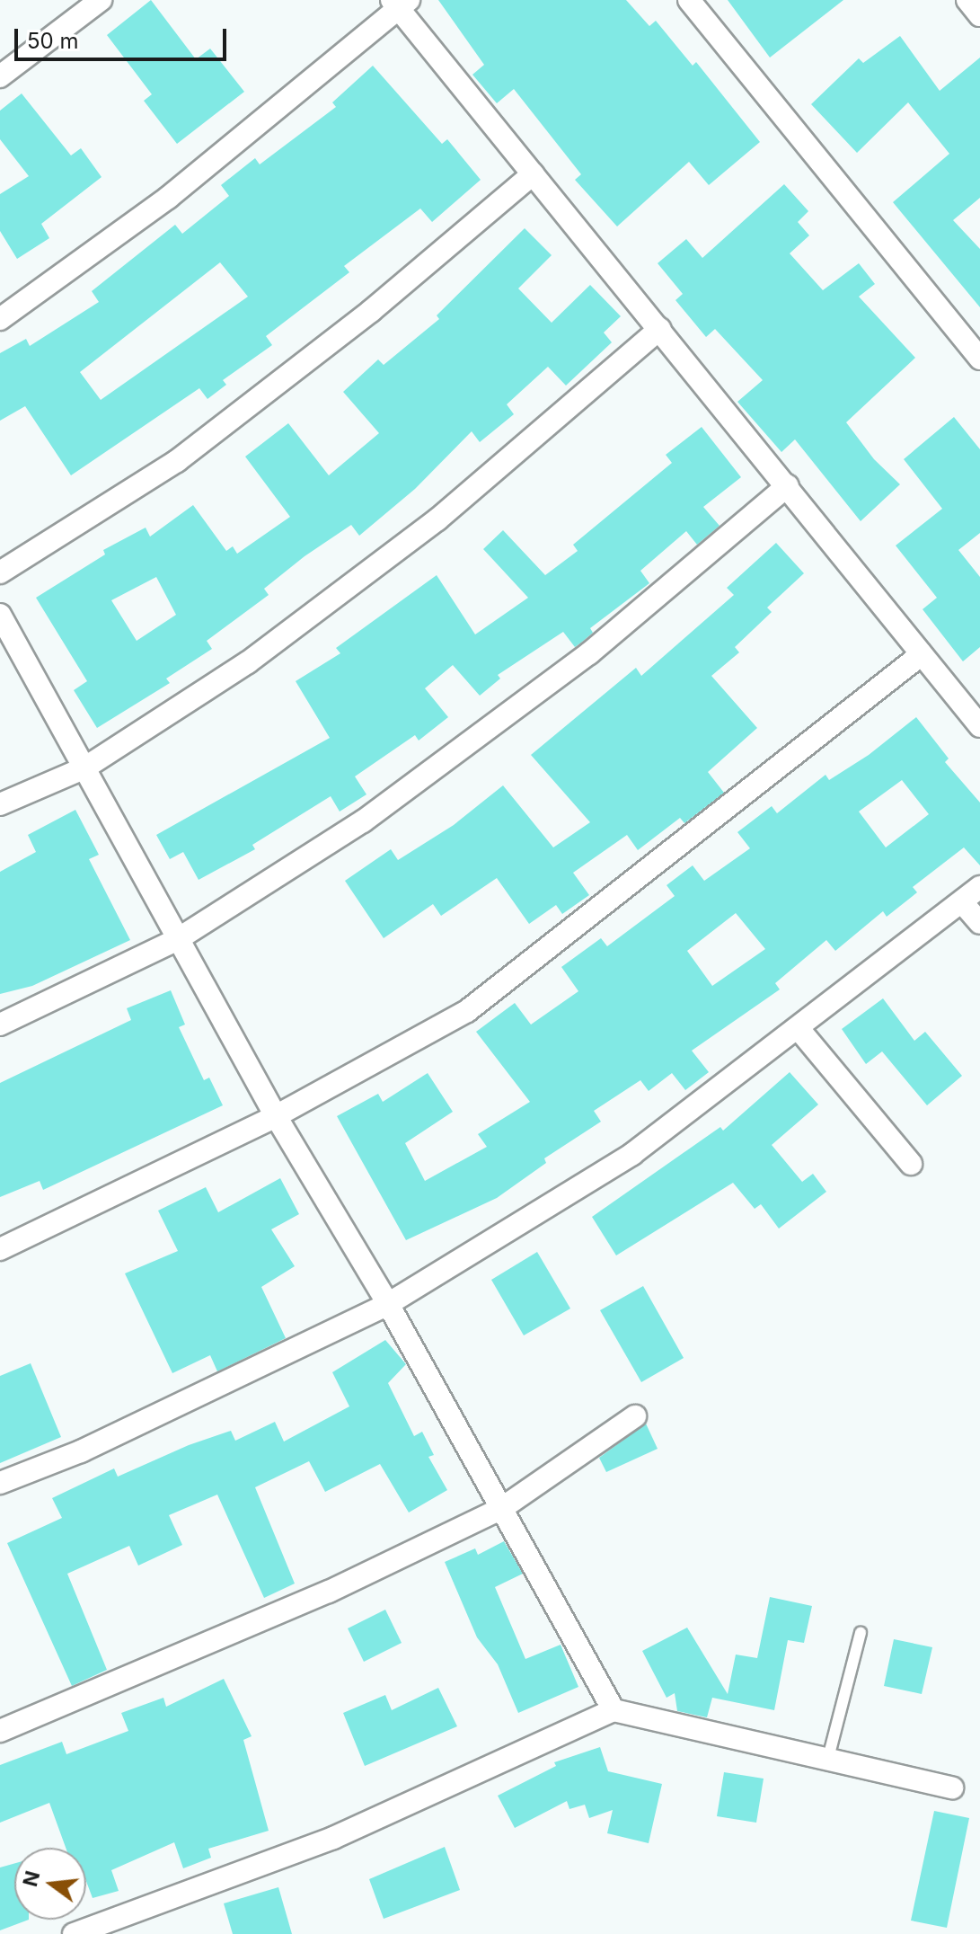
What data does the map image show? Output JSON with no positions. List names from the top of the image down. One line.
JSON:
{"scale_bar":"50 m","north":"left"}
